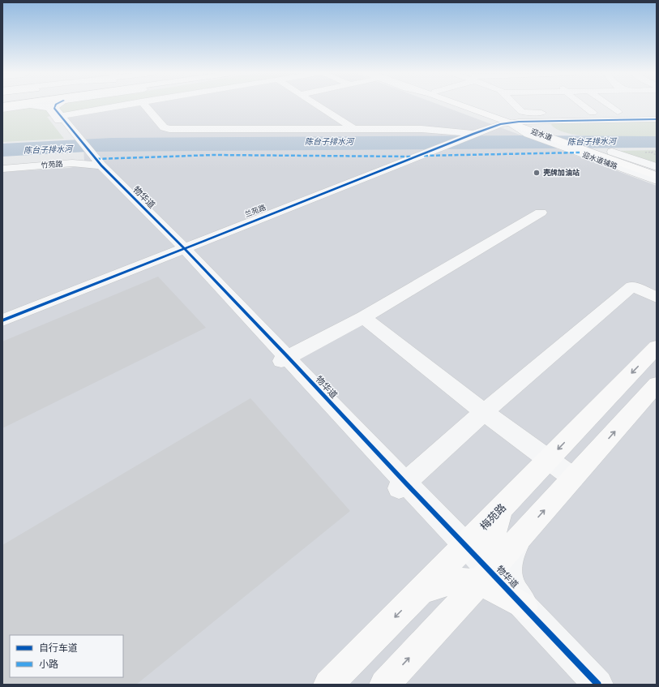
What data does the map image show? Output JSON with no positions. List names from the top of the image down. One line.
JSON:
{"streets":{"main road":["迎水道","梅苑路"],"street":["迎水道辅路","竹苑路","物华道","兰苑路"]},"crossings":[["迎水道","迎水道辅路"],["迎水道辅路","兰苑路"],["竹苑路","物华道"],["物华道","兰苑路"],["物华道","梅苑路"]],"water":["陈台子排水河"],"places":["壳牌加油站"],"legend":["自行车道","小路"]}
